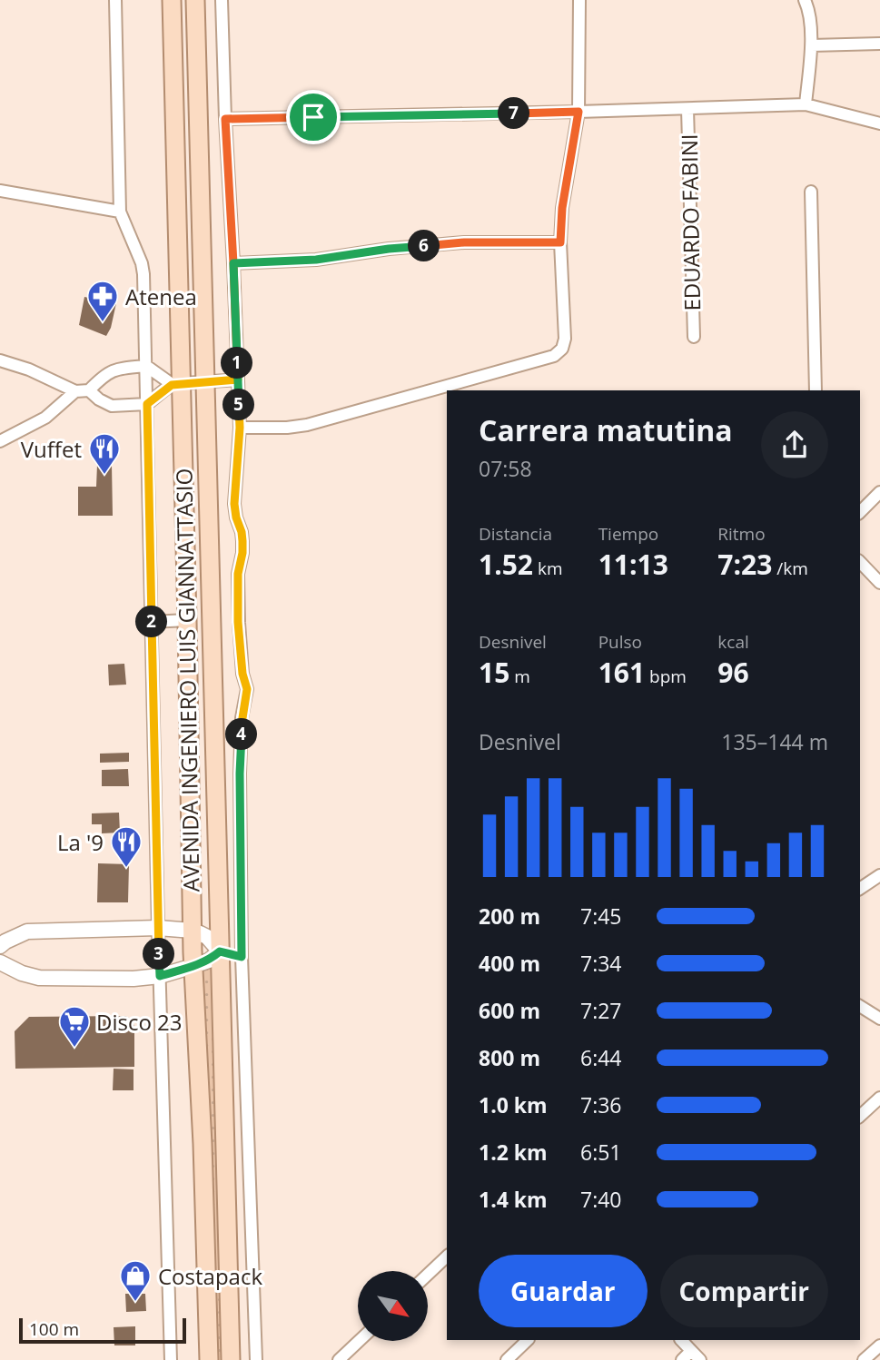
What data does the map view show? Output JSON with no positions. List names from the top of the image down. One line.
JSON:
{"streets":{"main road":["AVENIDA INGENIERO LUIS GIANNATTASIO"],"street":["EDUARDO FABINI"]},"places":{"pharmacy":["Atenea"],"restaurant":["Vuffet","La '9"],"supermarket":["Disco 23"],"shop":["Costapack"]},"scale_bar":"100 m","north":"bottom right","page":{"pins":["7","6","1","5","2","4","3"],"heading":["Carrera matutina","07:58"],"stats":[["Distancia","1.52 km"],["Tiempo","11:13"],["Ritmo","7:23 /km"],["Desnivel","15 m"],["Pulso","161 bpm"],["kcal","96"]],"chart":["Desnivel","135–144 m"],"list":[{"name":"200 m","note":"7:45"},{"name":"400 m","note":"7:34"},{"name":"600 m","note":"7:27"},{"name":"800 m","note":"6:44"},{"name":"1.0 km","note":"7:36"},{"name":"1.2 km","note":"6:51"},{"name":"1.4 km","note":"7:40"}],"buttons":["Guardar","Compartir"],"scale":"100 m"}}
